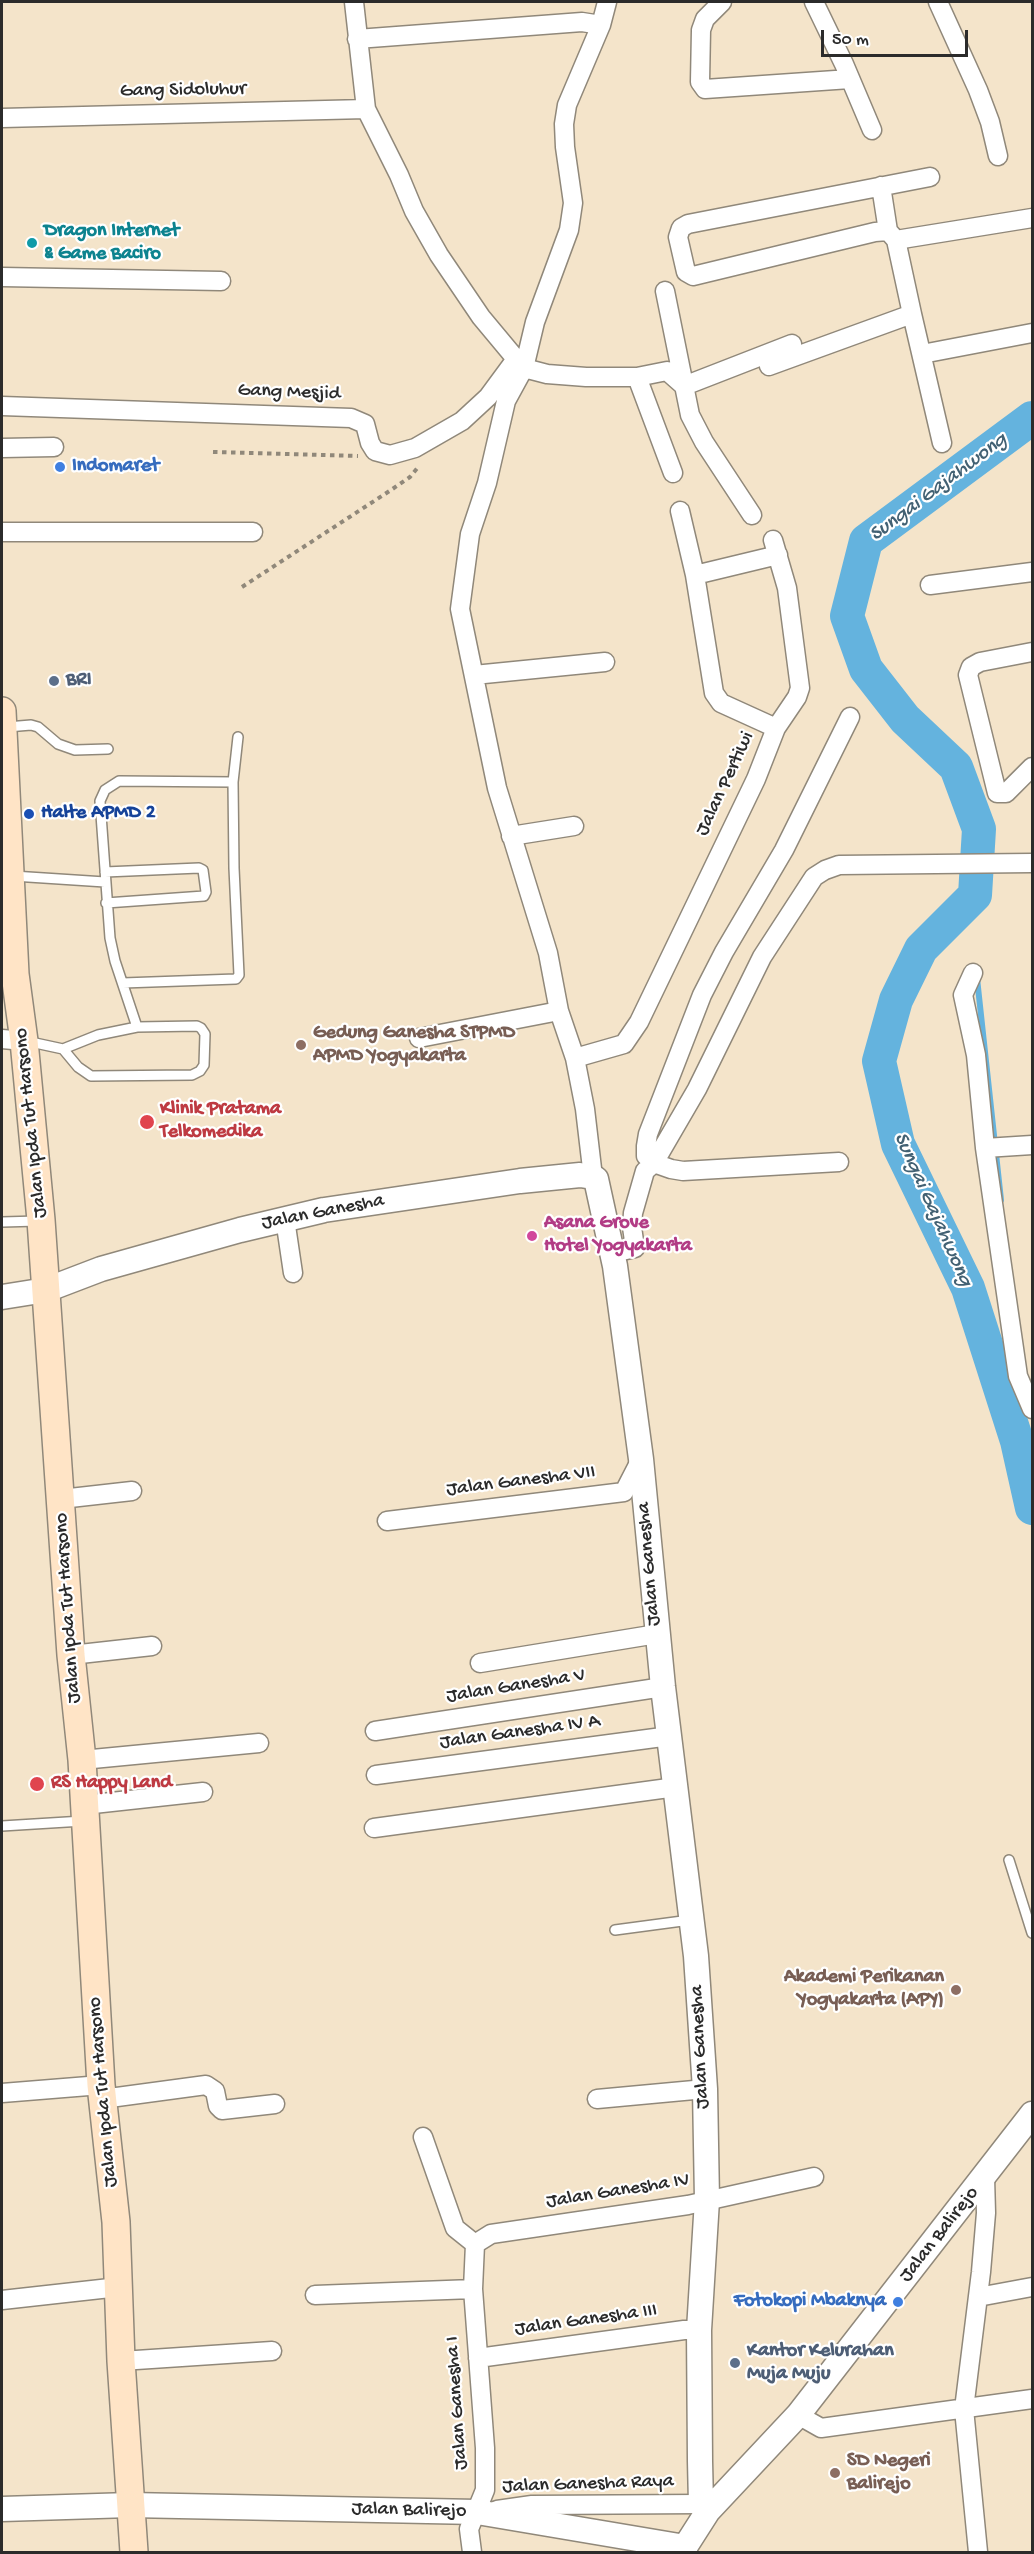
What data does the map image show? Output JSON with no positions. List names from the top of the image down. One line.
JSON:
{"streets":{"main road":["Jalan Ipda Tut Harsono"],"street":["Gang Sidoluhur","Gang Mesjid","Jalan Pertiwi","Jalan Ganesha","Jalan Ganesha VII","Jalan Ganesha V","Jalan Ganesha IV A","Jalan Ganesha IV","Jalan Balirejo","Jalan Ganesha III","Jalan Ganesha I","Jalan Ganesha Raya"]},"crossings":[["Jalan Ipda Tut Harsono","Jalan Ganesha"],["Jalan Ipda Tut Harsono","Jalan Balirejo"],["Jalan Ganesha","Jalan Ganesha VII"],["Jalan Ganesha","Jalan Ganesha V"],["Jalan Ganesha","Jalan Ganesha IV A"],["Jalan Ganesha","Jalan Ganesha IV"],["Jalan Ganesha","Jalan Balirejo"],["Jalan Ganesha","Jalan Ganesha III"],["Jalan Ganesha","Jalan Ganesha Raya"],["Jalan Balirejo","Jalan Ganesha I"],["Jalan Balirejo","Jalan Ganesha Raya"],["Jalan Ganesha III","Jalan Ganesha I"],["Jalan Ganesha I","Jalan Ganesha Raya"]],"water":["Sungai Gajahwong"],"places":["Dragon Internet & Game Baciro","Indomaret","BRI","Halte APMD 2","Gedung Ganesha STPMD APMD Yogyakarta","Klinik Pratama Telkomedika","Asana Grove Hotel Yogyakarta","RS Happy Land","Akademi Perikanan Yogyakarta (APY)","Fotokopi Mbaknya","Kantor Kelurahan Muja Muju","SD Negeri Balirejo"],"scale_bar":"50 m"}
